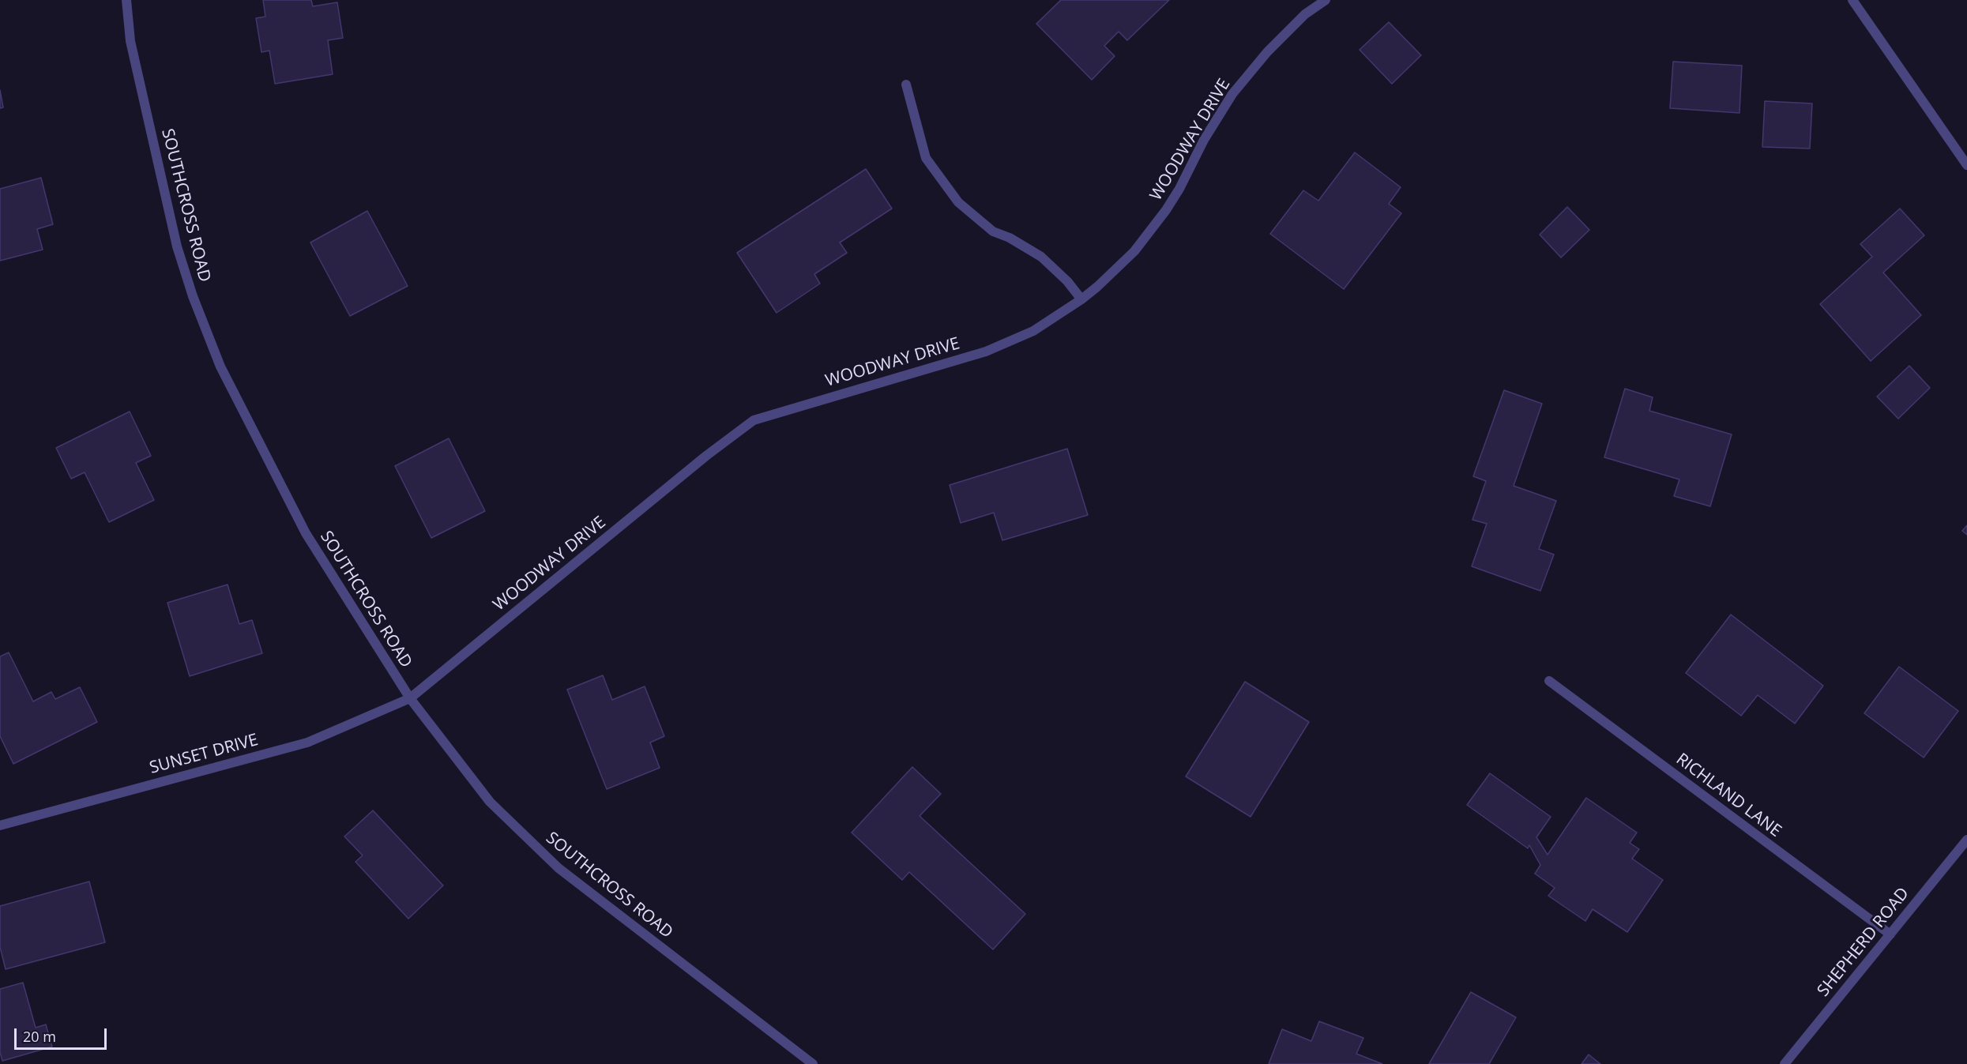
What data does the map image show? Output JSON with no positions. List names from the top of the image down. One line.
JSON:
{"streets":{"street":["WOODWAY DRIVE","SOUTHCROSS ROAD","SUNSET DRIVE","RICHLAND LANE","SHEPHERD ROAD"]},"crossings":[["WOODWAY DRIVE","SOUTHCROSS ROAD"],["WOODWAY DRIVE","SUNSET DRIVE"],["SOUTHCROSS ROAD","SUNSET DRIVE"],["RICHLAND LANE","SHEPHERD ROAD"]],"scale_bar":"20 m"}
